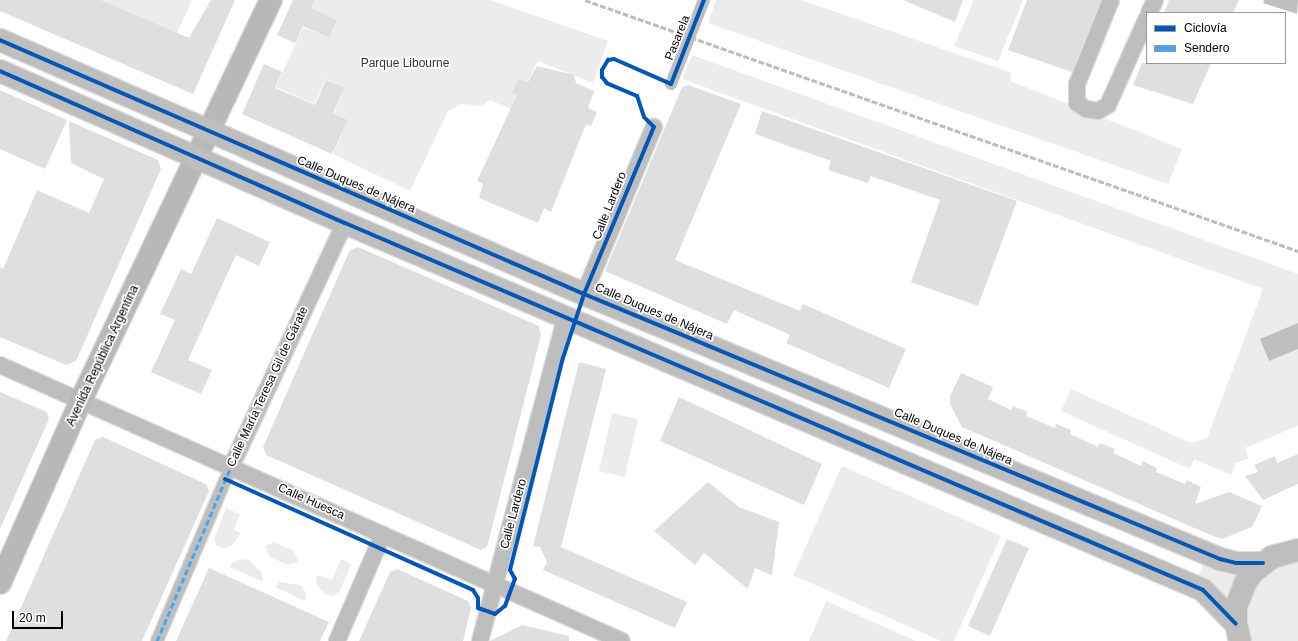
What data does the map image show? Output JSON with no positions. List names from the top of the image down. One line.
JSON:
{"streets":{"main road":["Calle Duques de Nájera","Avenida República Argentina"],"street":["Pasarela","Calle Lardero","Calle María Teresa Gil de Gárate","Calle Huesca"]},"crossings":[["Calle Duques de Nájera","Calle Lardero"],["Calle Duques de Nájera","Avenida República Argentina"],["Calle Lardero","Calle Huesca"],["Avenida República Argentina","Calle Huesca"],["Calle María Teresa Gil de Gárate","Calle Huesca"]],"parks":["Parque Libourne"],"legend":["Ciclovía","Sendero"],"scale_bar":"20 m"}
